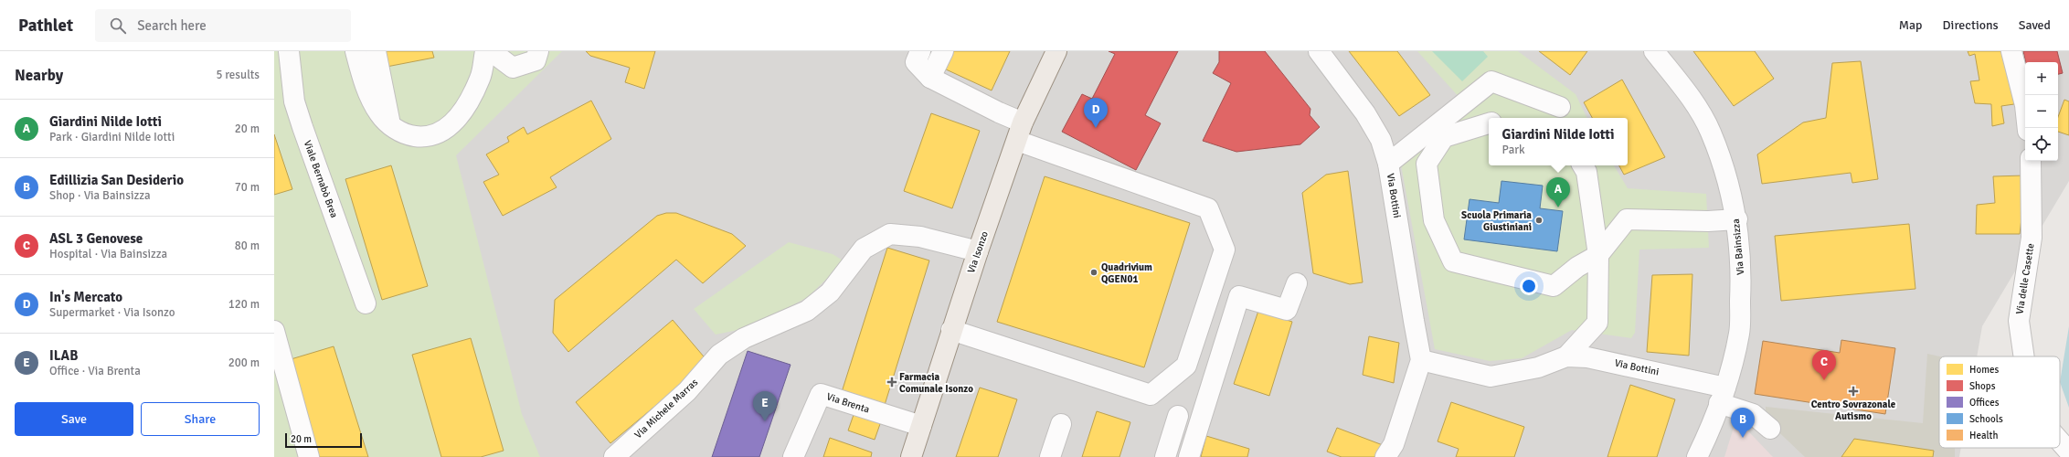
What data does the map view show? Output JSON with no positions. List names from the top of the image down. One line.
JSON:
{"streets":{"main road":["Via Isonzo"],"street":["Viale Bernabò Brea","Via Bottini","Via Bainsizza","Via delle Casette","Via Brenta","Via Michele Marras"]},"crossings":[["Via Bottini","Via Bainsizza"],["Via Isonzo","Via Brenta"],["Via Isonzo","Via Michele Marras"]],"places":{"other":["Scuola Primaria Giustiniani","Quadrivium QGEN01"],"health":["Farmacia Comunale Isonzo","Centro Sovrazonale Autismo"]},"legend":["Homes","Shops","Offices","Schools","Health"],"scale_bar":"20 m","page":{"header":"Pathlet","search":"Search here","nav":["Map","Directions","Saved"],"heading":["Nearby","5 results"],"map_buttons":["+","−"],"pins":["D","A","C","E","B"],"list":[{"mark":"A","name":"Giardini Nilde Iotti","note":"Park · Giardini Nilde Iotti","value":"20 m"},{"mark":"B","name":"Edillizia San Desiderio","note":"Shop · Via Bainsizza","value":"70 m"},{"mark":"C","name":"ASL 3 Genovese","note":"Hospital · Via Bainsizza","value":"80 m"},{"mark":"D","name":"In's Mercato","note":"Supermarket · Via Isonzo","value":"120 m"},{"mark":"E","name":"ILAB","note":"Office · Via Brenta","value":"200 m"}],"popup":["Giardini Nilde Iotti","Park"],"buttons":["Save","Share"],"scale":"20 m"}}
